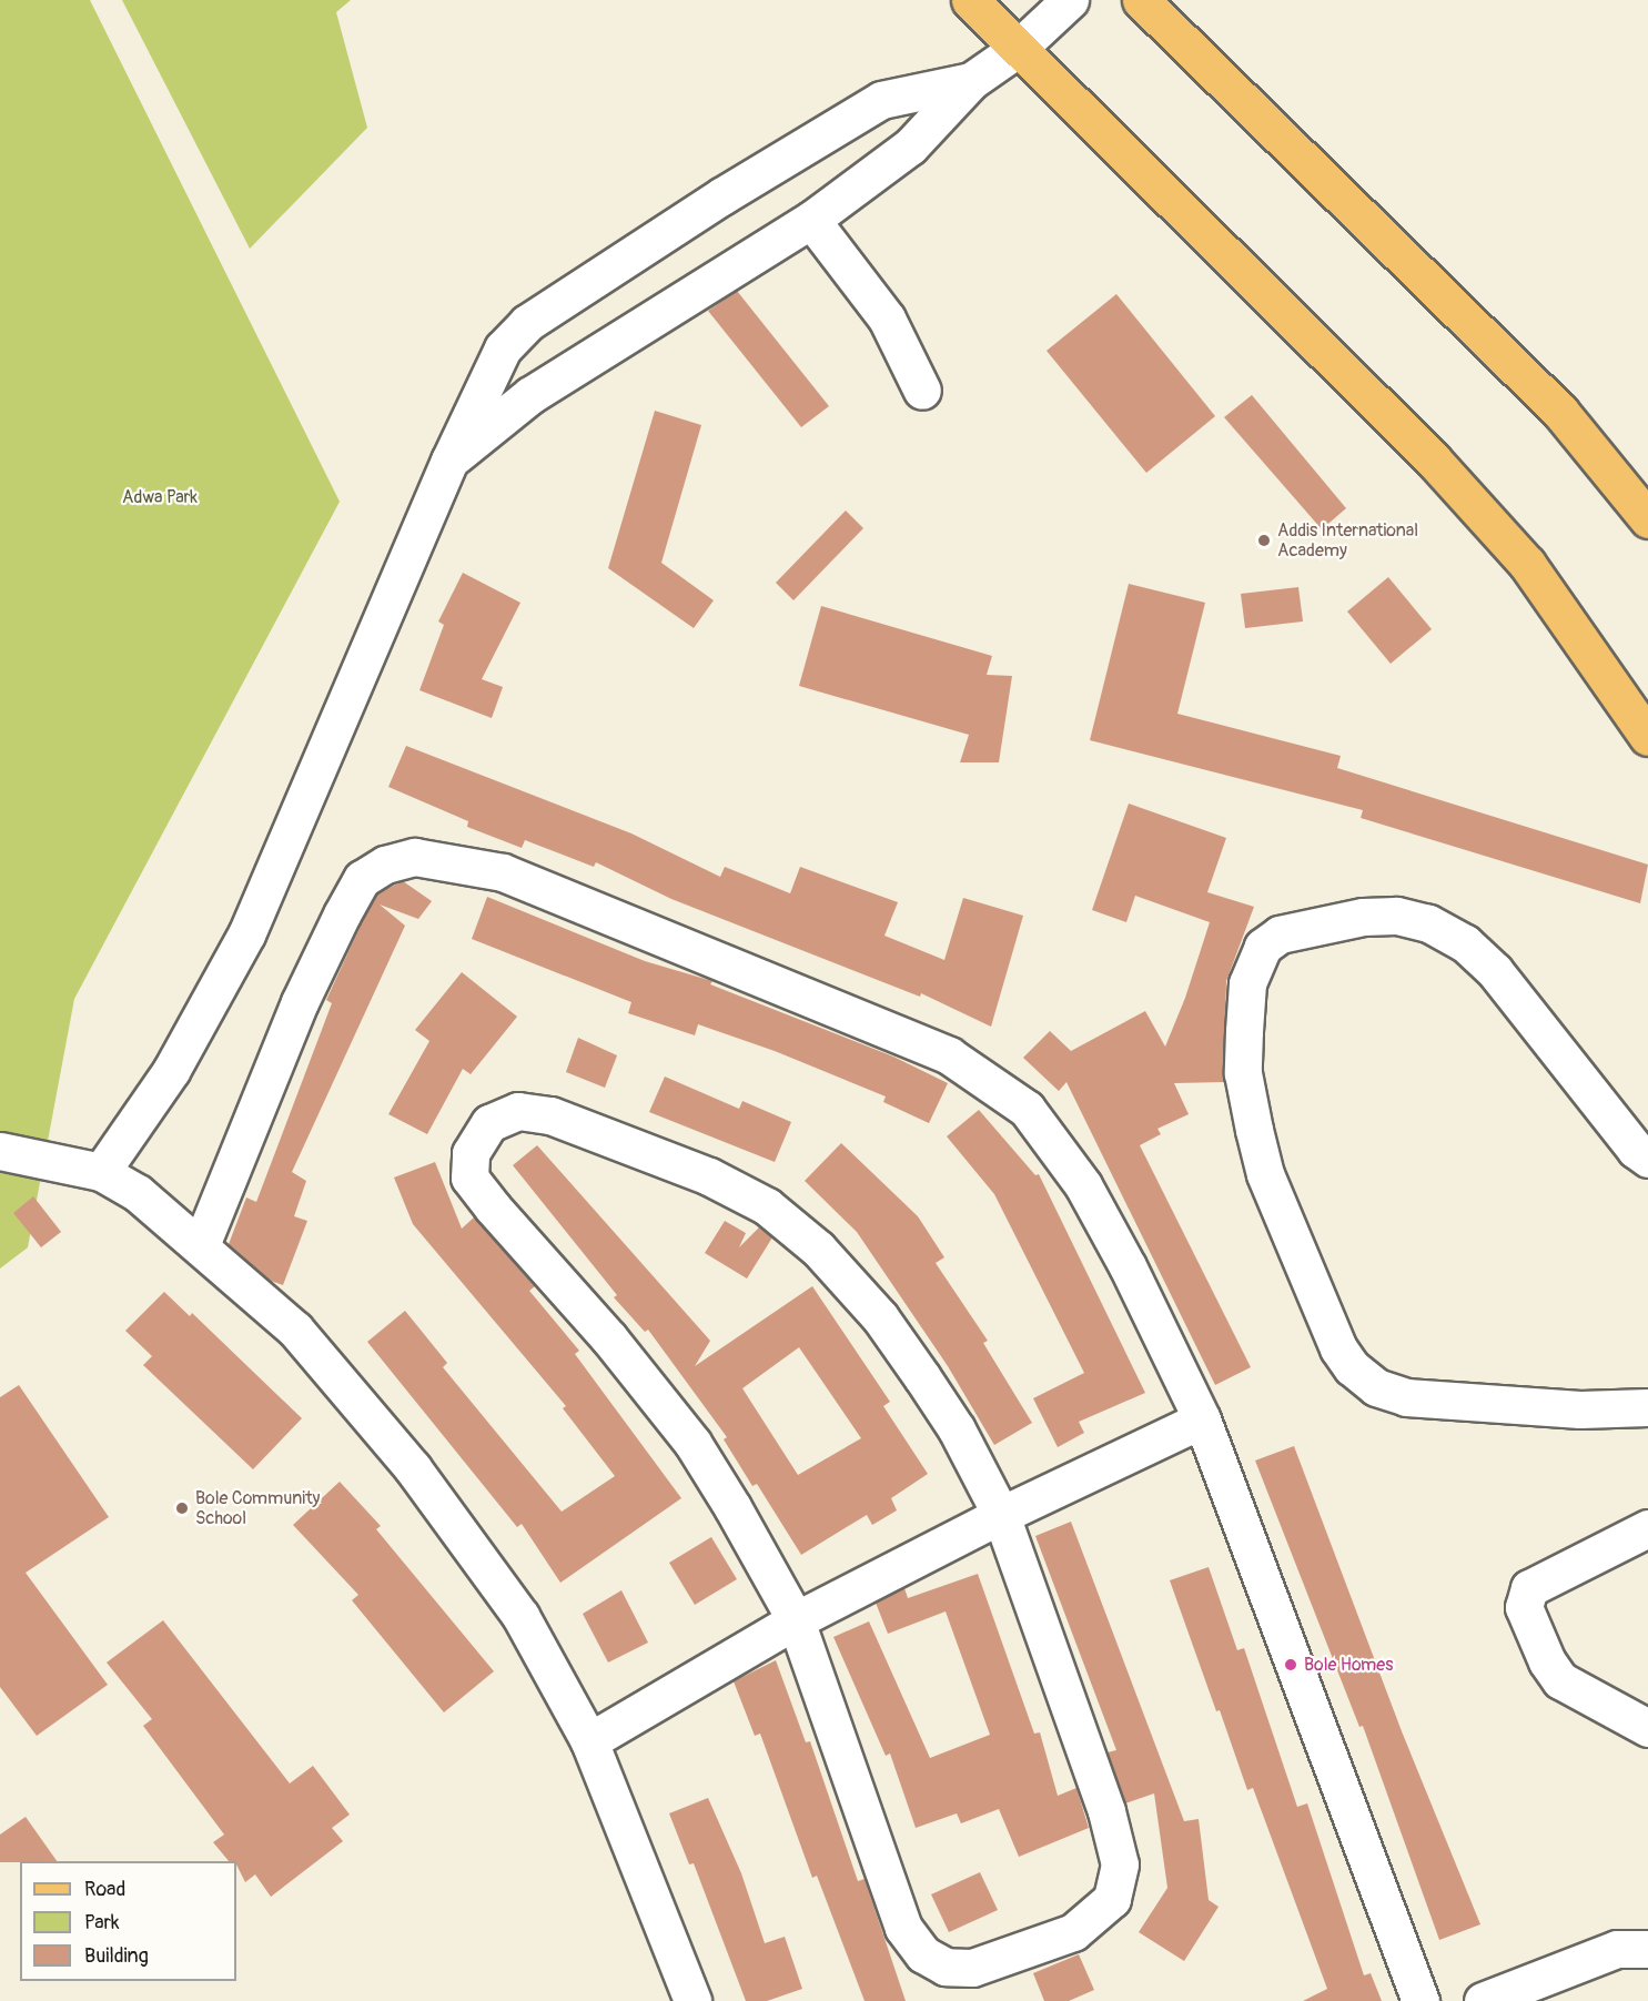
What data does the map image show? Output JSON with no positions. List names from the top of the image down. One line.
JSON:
{"parks":["Adwa Park"],"places":["Addis International Academy","Bole Community School","Bole Homes"],"legend":["Road","Park","Building"]}
